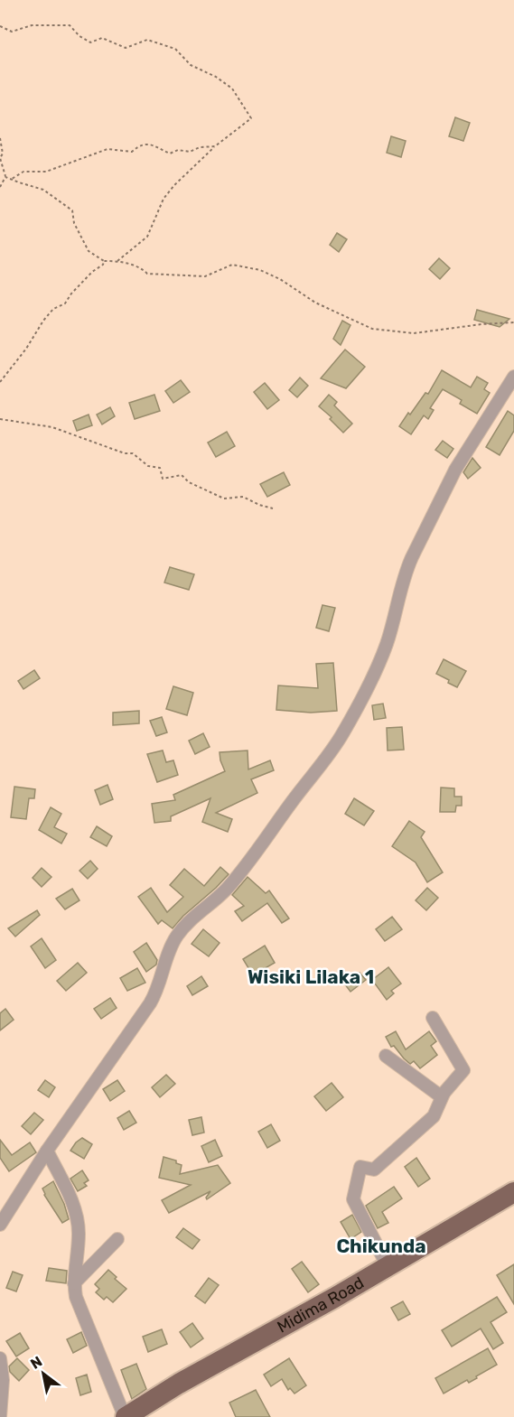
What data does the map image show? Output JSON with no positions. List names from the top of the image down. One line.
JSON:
{"streets":{"main road":["Midima Road"]},"districts":["Wisiki Lilaka 1","Chikunda"],"north":"top left"}
